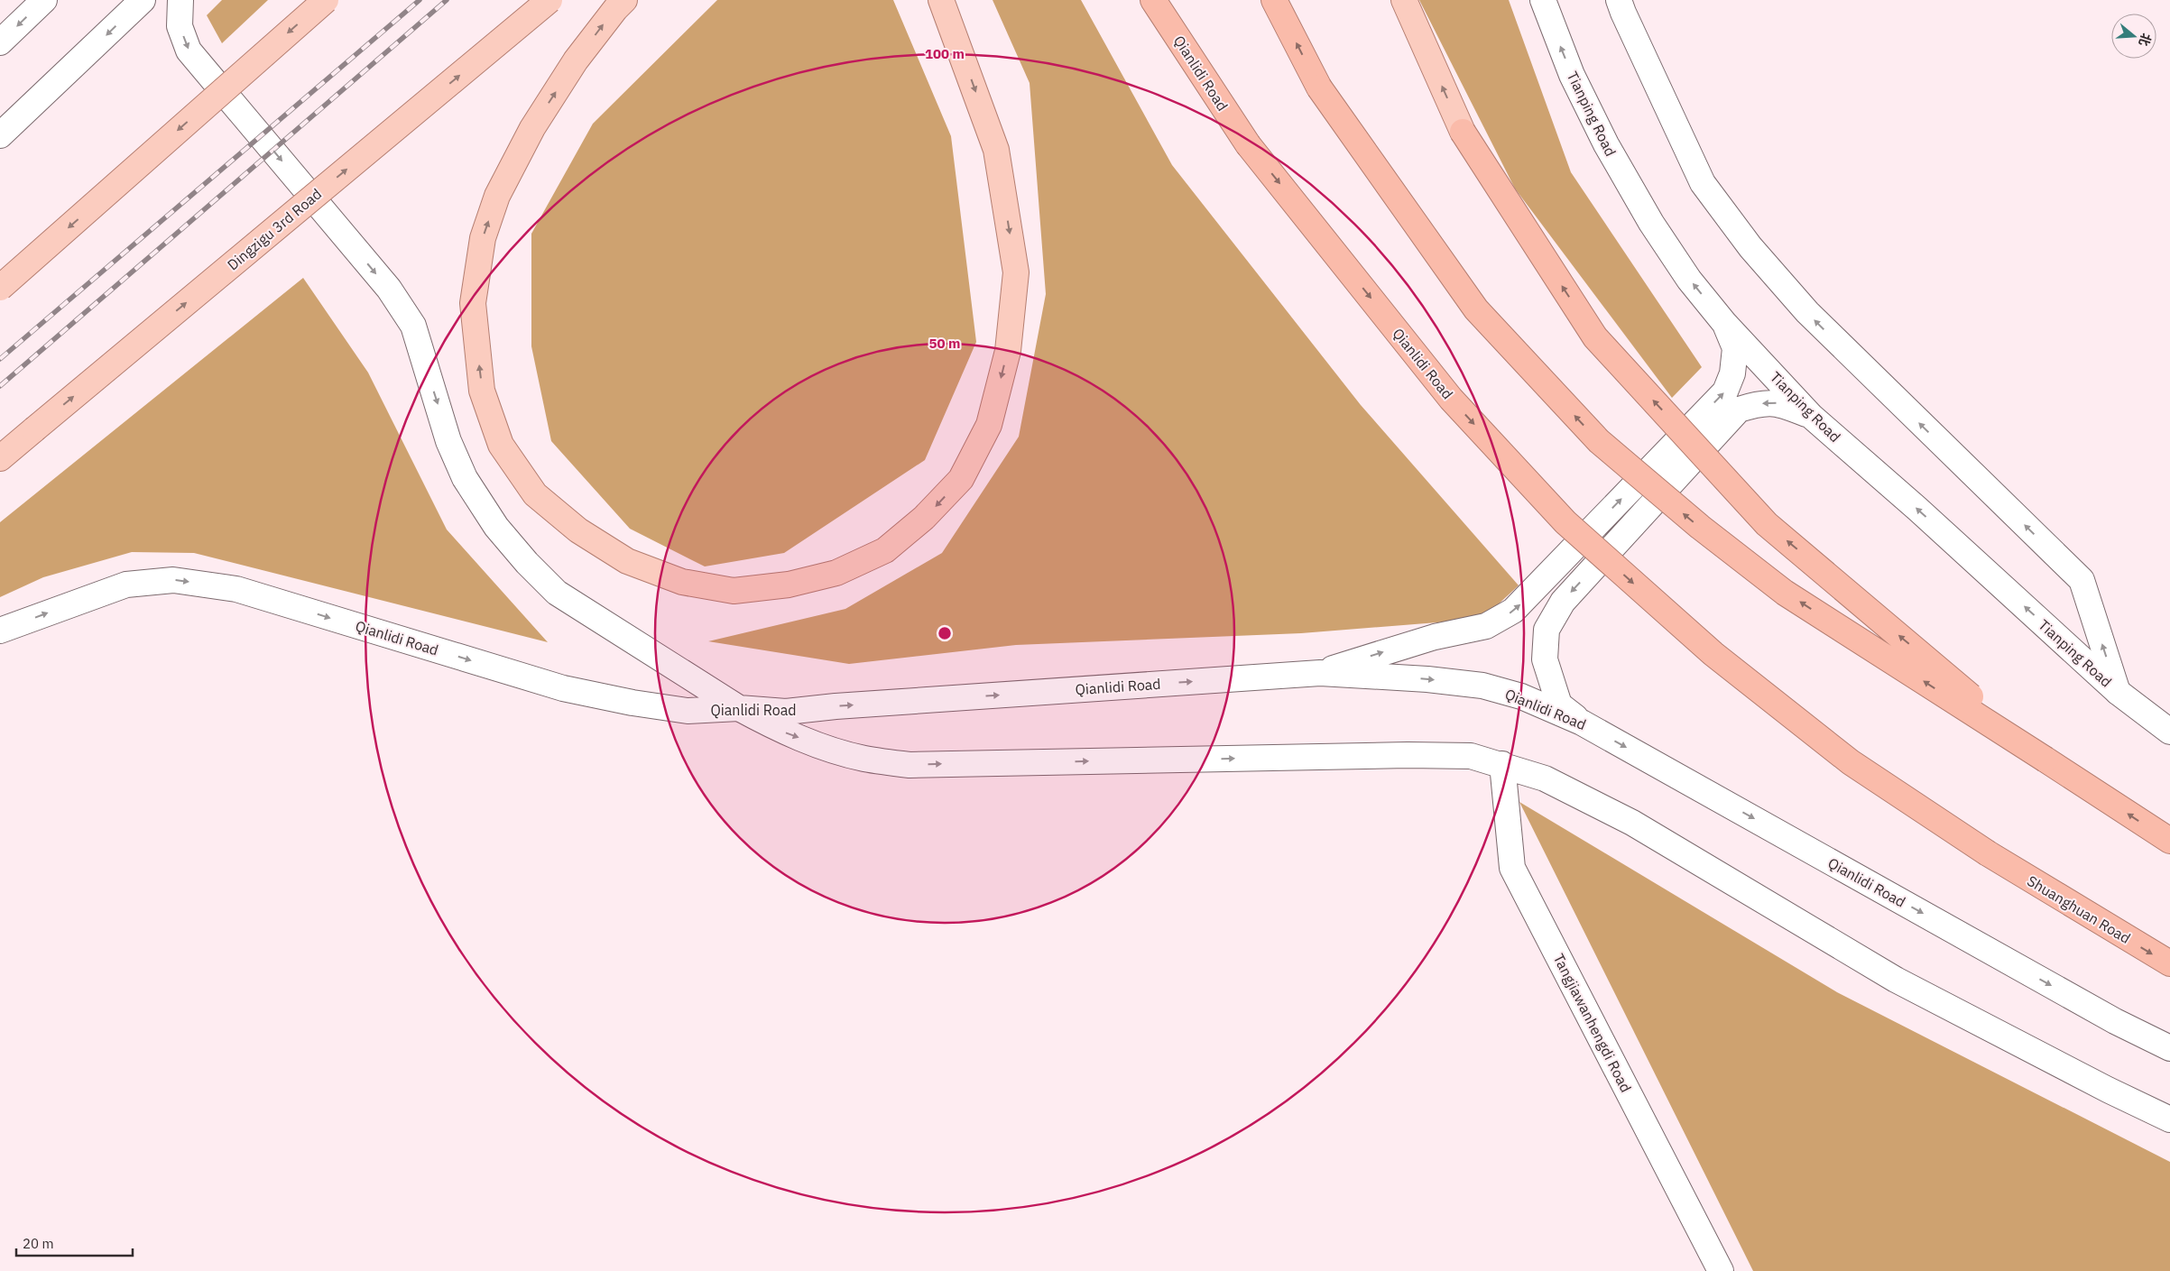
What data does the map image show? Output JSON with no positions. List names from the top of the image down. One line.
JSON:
{"streets":{"highway":["Qianlidi Road","Shuanghuan Road"],"main road":["Dingzigu 3rd Road"],"street":["Tianping Road","Tangjiawanhengdi Road"]},"crossings":[["Qianlidi Road","Shuanghuan Road"]],"scale_bar":"20 m","north":"right","rings":["100 m","50 m"]}
